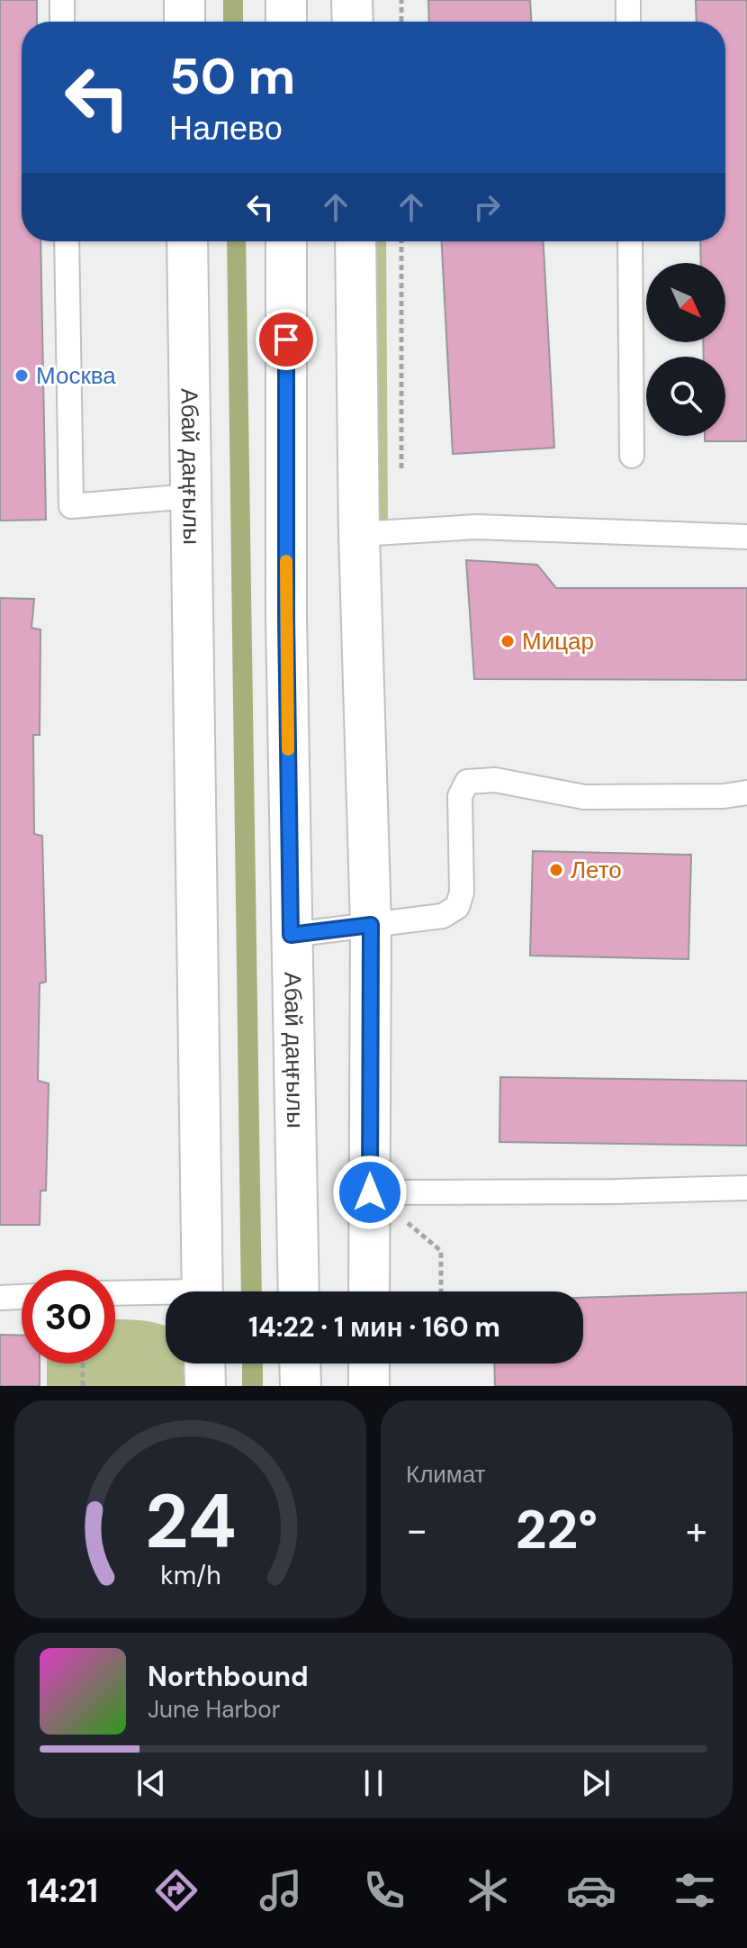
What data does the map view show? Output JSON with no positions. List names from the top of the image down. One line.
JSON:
{"streets":{"main road":["Абай даңғылы"]},"places":["Москва","Мицар","Лето"],"north":"bottom right","page":{"turn":["50 m","Налево"],"limit":"30","trip":"14:22 · 1 мин · 160 m","tile":"Климат","heat":["−","22°","+"],"song":["Northbound","June Harbor"],"tabs":"14:21","gauge":["24","km/h"]}}
